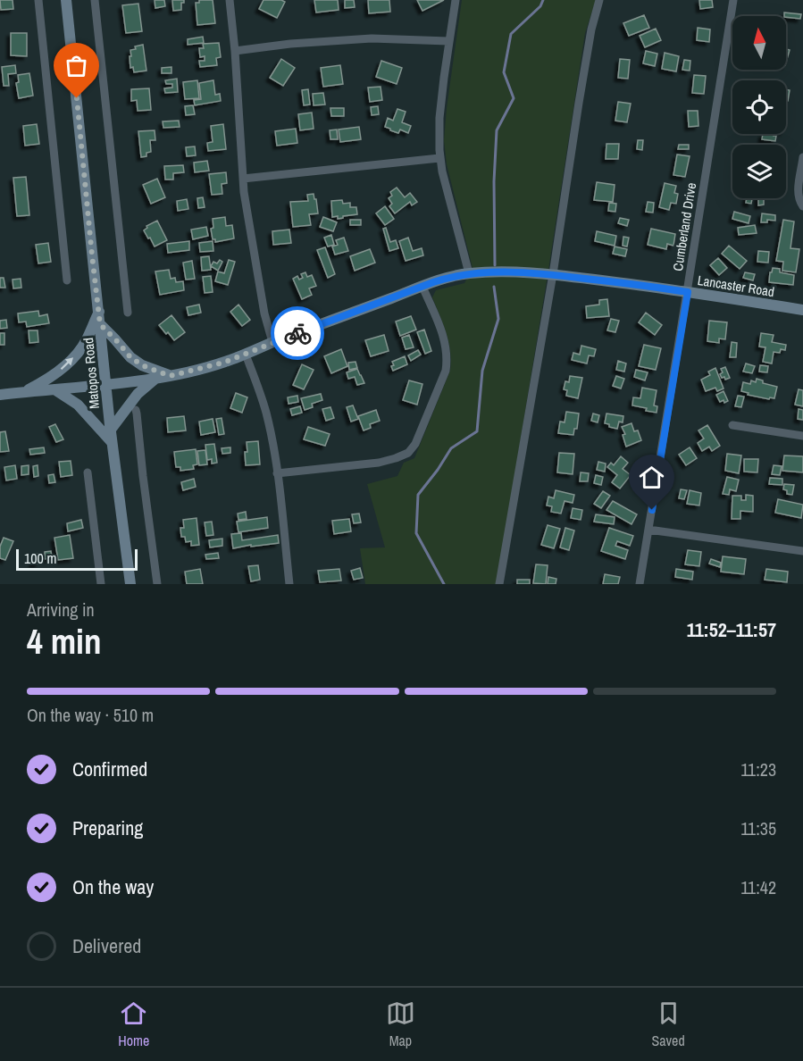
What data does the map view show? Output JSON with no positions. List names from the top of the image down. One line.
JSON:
{"streets":{"main road":["Lancaster Road","Matopos Road"],"street":["Cumberland Drive"]},"crossings":[["Cumberland Drive","Lancaster Road"],["Lancaster Road","Matopos Road"]],"scale_bar":"100 m","north":"top","page":{"scale":"100 m","heading":["4 min","Arriving in","11:52–11:57"],"bar":"On the way · 510 m","list":[["Confirmed","11:23"],["Preparing","11:35"],["On the way","11:42"],"Delivered"],"tabs":["Home","Map","Saved"]}}
